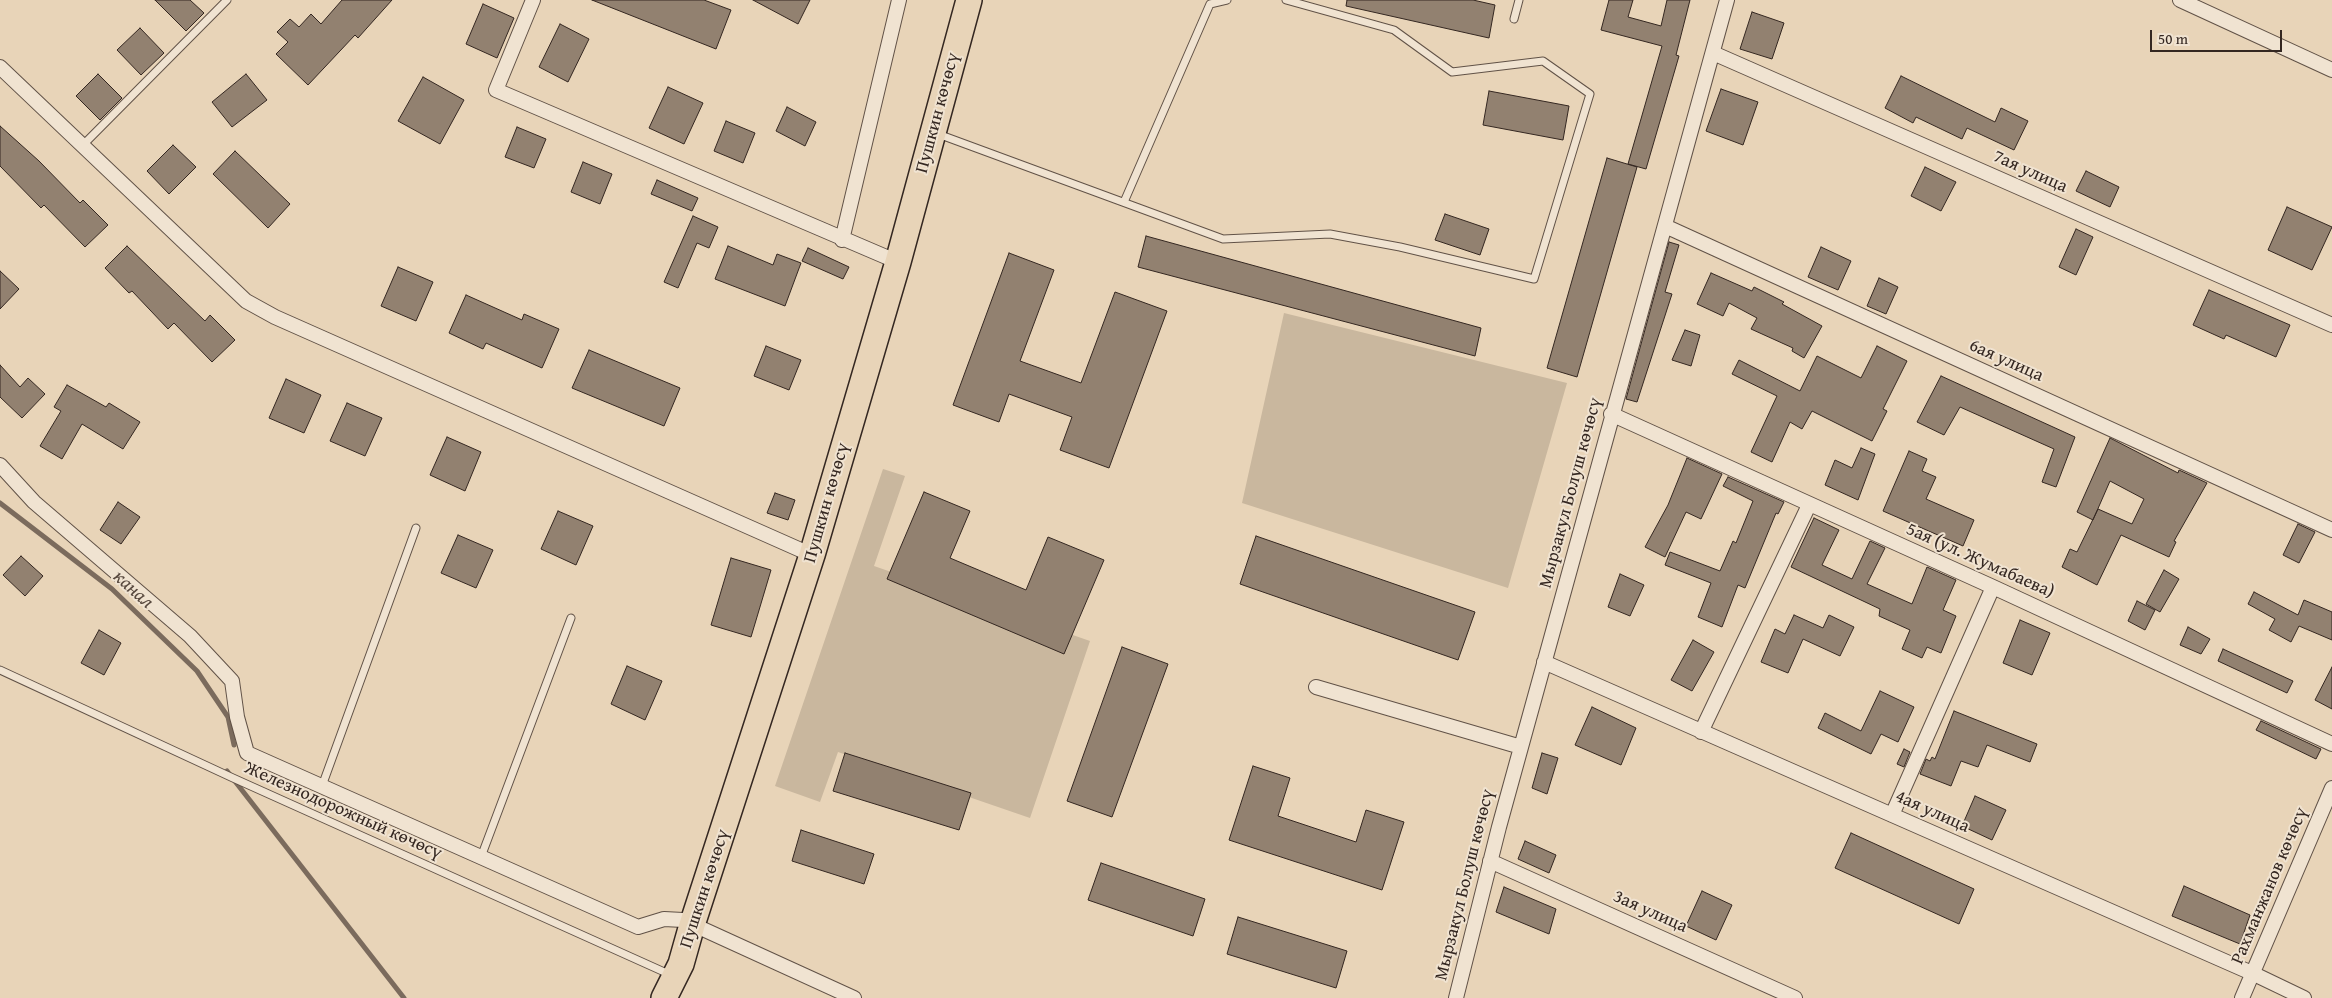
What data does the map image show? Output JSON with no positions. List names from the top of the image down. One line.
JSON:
{"streets":{"highway":["Пушкин көчөсү"],"street":["7ая улица","6ая улица","Мырзакул Болуш көчөсү","5ая (ул. Жумабаева)","4ая улица","Рахманжанов көчөсү","3ая улица"],"lane":["Железнодорожный көчөсү"]},"crossings":[["Пушкин көчөсү","Железнодорожный көчөсү"],["7ая улица","Мырзакул Болуш көчөсү"],["6ая улица","Мырзакул Болуш көчөсү"],["Мырзакул Болуш көчөсү","5ая (ул. Жумабаева)"],["Мырзакул Болуш көчөсү","4ая улица"],["Мырзакул Болуш көчөсү","3ая улица"],["4ая улица","Рахманжанов көчөсү"]],"water":["канал"],"scale_bar":"50 m"}
